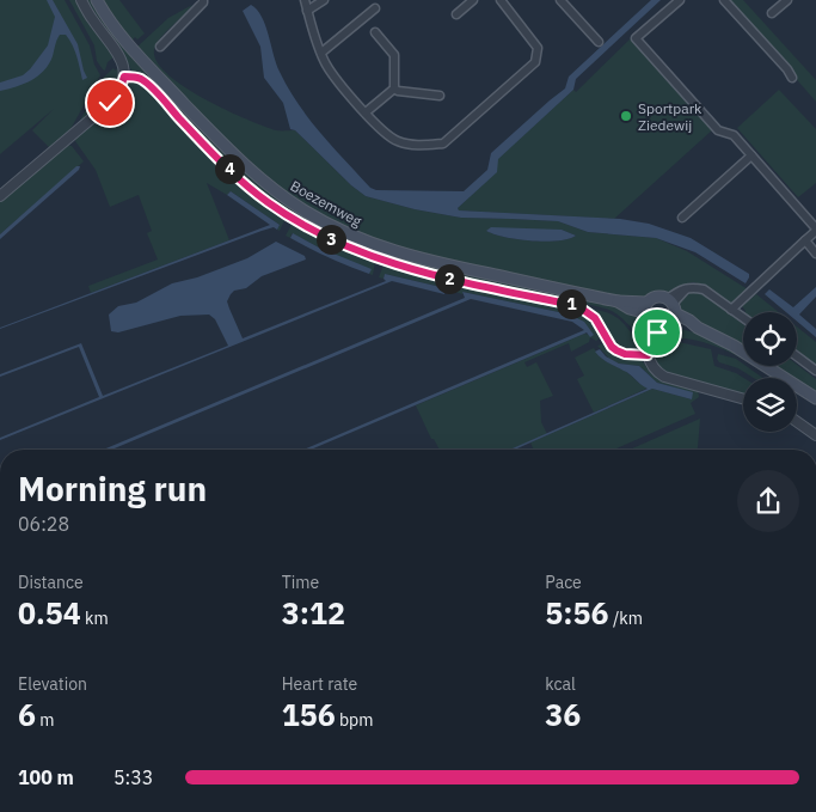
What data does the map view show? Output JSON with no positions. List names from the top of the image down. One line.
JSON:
{"streets":{"main road":["Boezemweg"]},"places":["Sportpark Ziedewij"],"page":{"pins":["4","3","2","1"],"heading":["Morning run","06:28"],"stats":[["Distance","0.54 km"],["Time","3:12"],["Pace","5:56 /km"],["Elevation","6 m"],["Heart rate","156 bpm"],["kcal","36"]],"list":[{"name":"100 m","note":"5:33"}]}}
